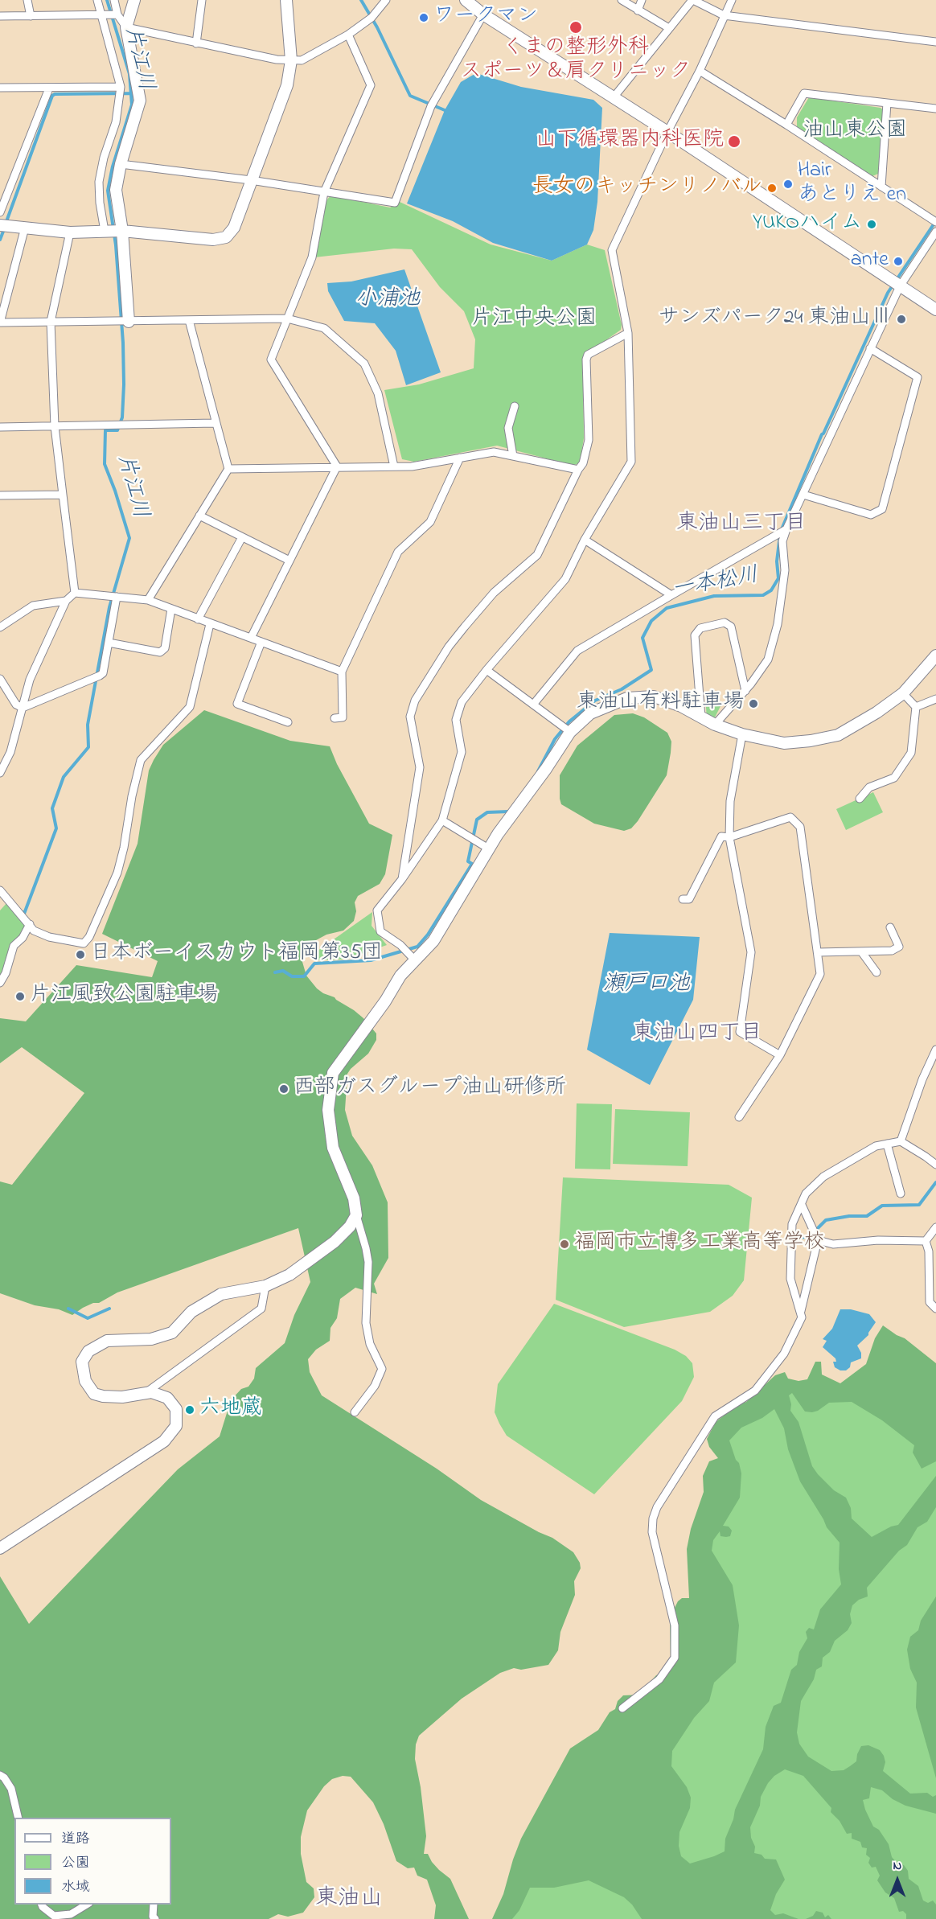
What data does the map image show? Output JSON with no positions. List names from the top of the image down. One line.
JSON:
{"districts":["東油山三丁目","東油山四丁目","東油山"],"water":["片江川","小浦池","一本松川","瀬戸口池"],"parks":["油山東公園","片江中央公園"],"places":["ワークマン","くまの整形外科 スポーツ＆肩クリニック","山下循環器内科医院","Hair あとりえ en","長女のキッチンリノバル","YUKOハイム","ante","サンズパーク24 東油山Ⅲ","東油山有料駐車場","日本ボーイスカウト福岡第35団","片江風致公園駐車場","西部ガスグループ油山研修所","福岡市立博多工業高等学校","六地蔵"],"legend":["道路","公園","水域"],"north":"top"}
